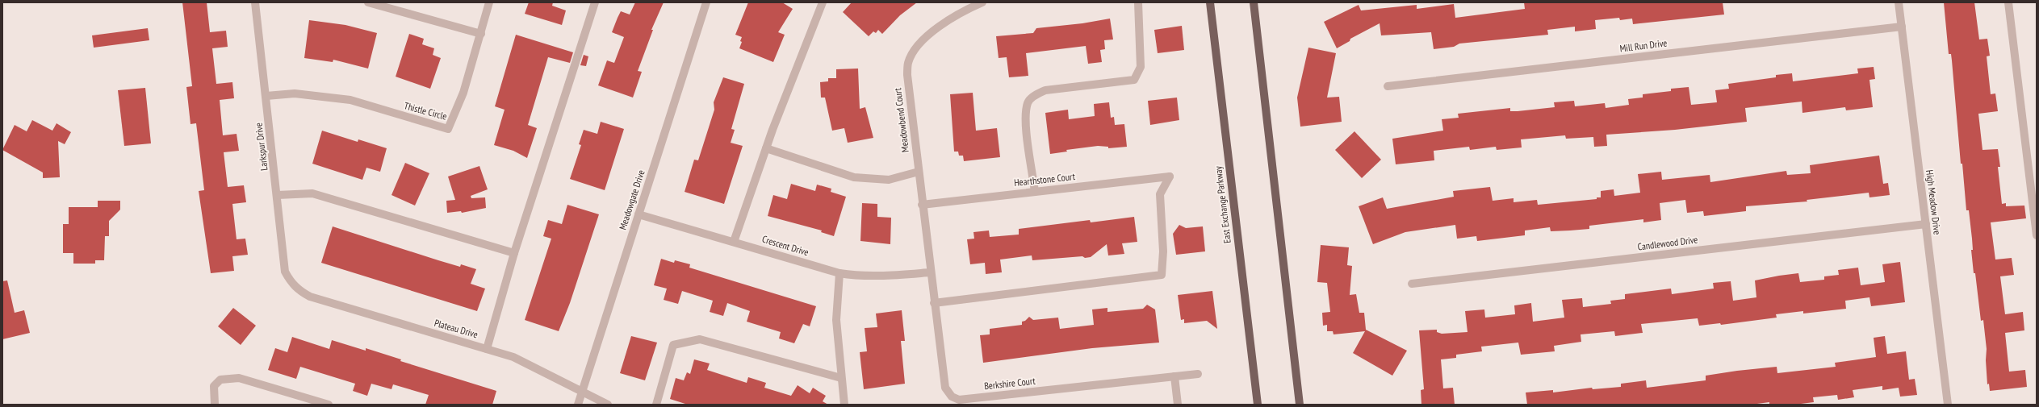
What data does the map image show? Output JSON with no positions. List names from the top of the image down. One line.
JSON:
{"streets":{"main road":["East Exchange Parkway"],"street":["Mill Run Drive","Thistle Circle","Meadowbend Court","Larkspur Drive","Hearthstone Court","Meadowgate Drive","High Meadow Drive","Candlewood Drive","Crescent Drive","Plateau Drive","Berkshire Court"]},"crossings":[["Mill Run Drive","High Meadow Drive"],["Thistle Circle","Larkspur Drive"],["Meadowbend Court","Hearthstone Court"],["Meadowbend Court","Crescent Drive"],["Meadowbend Court","Berkshire Court"],["Larkspur Drive","Plateau Drive"],["Hearthstone Court","Berkshire Court"],["Meadowgate Drive","Crescent Drive"],["Meadowgate Drive","Plateau Drive"],["High Meadow Drive","Candlewood Drive"],["Crescent Drive","Berkshire Court"]]}
